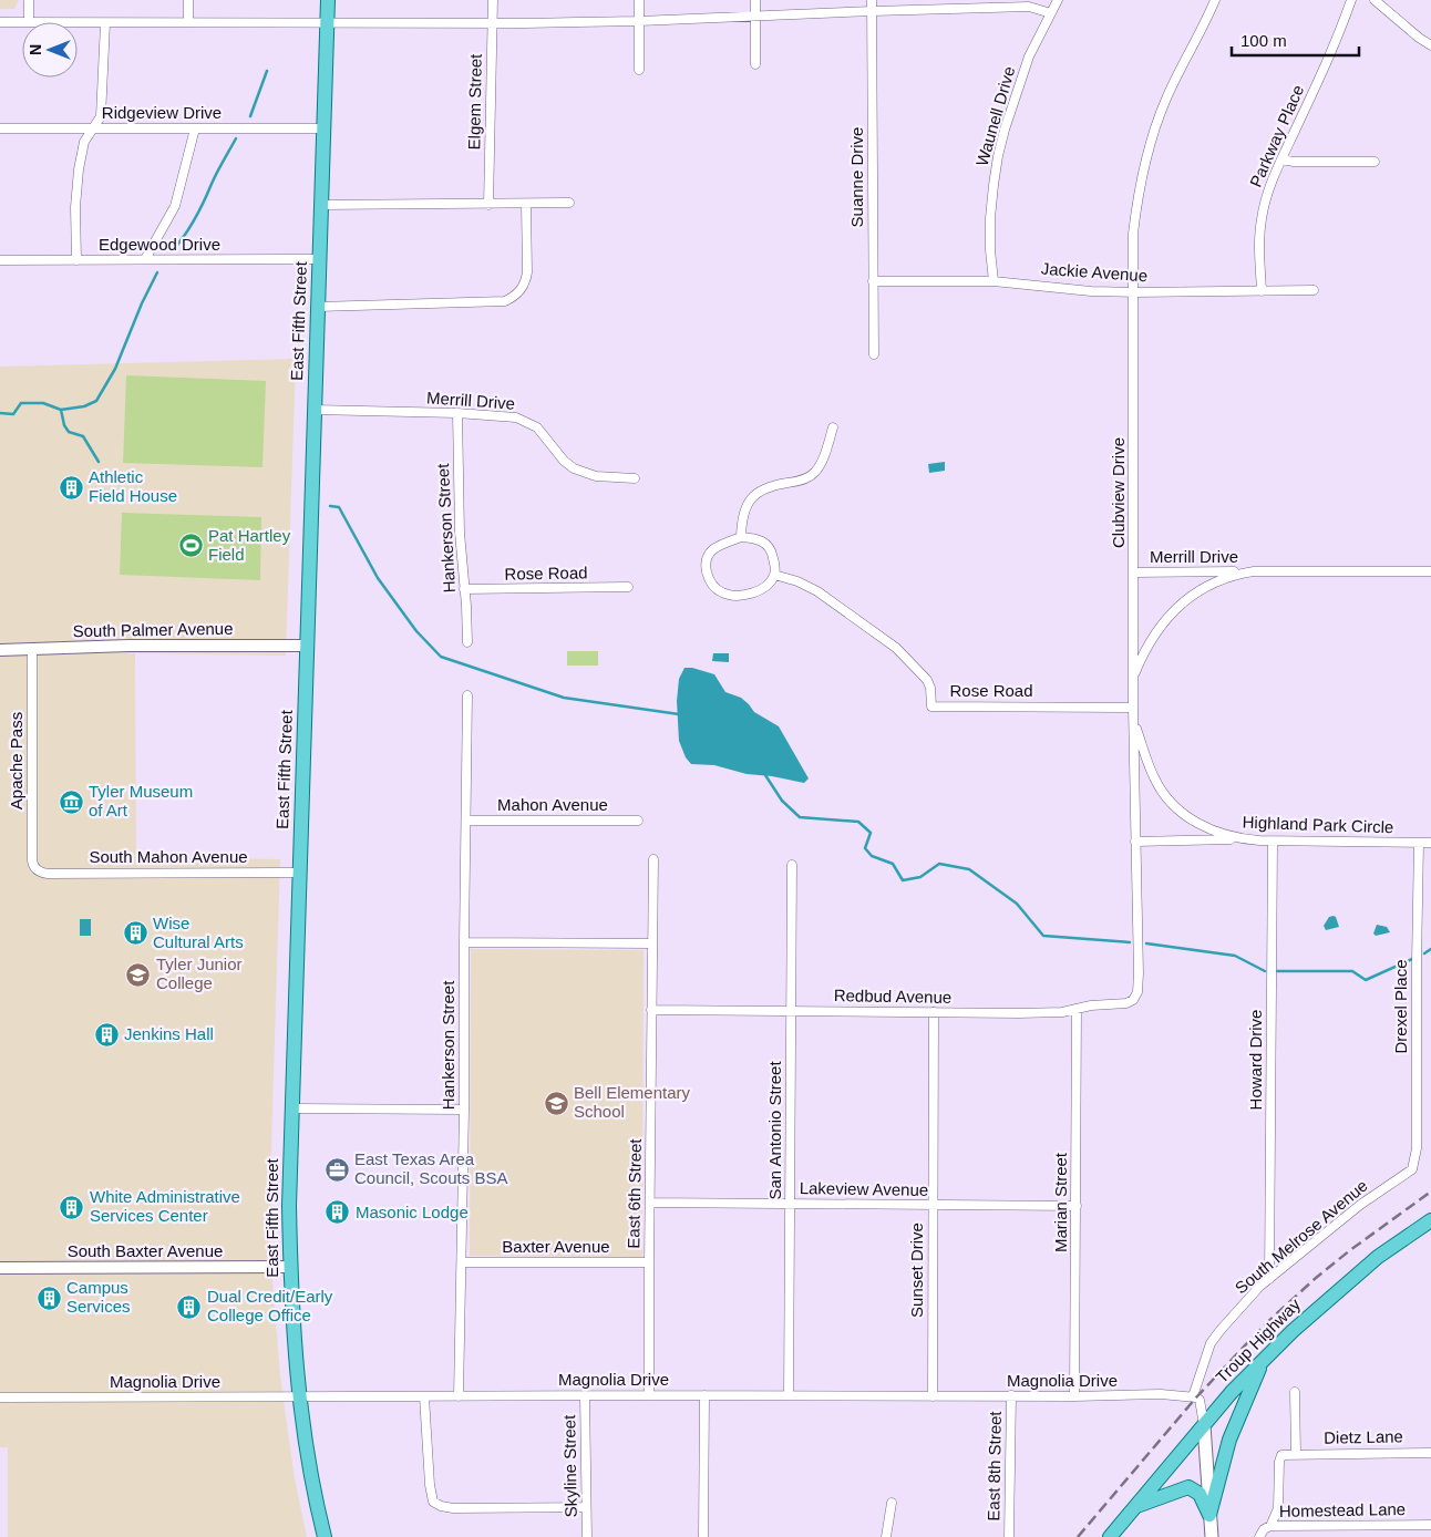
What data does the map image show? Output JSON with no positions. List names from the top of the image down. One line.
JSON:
{"streets":{"main road":["East Fifth Street","Troup Highway"],"street":["Elgem Street","Ridgeview Drive","Waunell Drive","Parkway Place","Suanne Drive","Edgewood Drive","Jackie Avenue","Merrill Drive","Clubview Drive","Hankerson Street","Rose Road","South Palmer Avenue","Apache Pass","Mahon Avenue","Highland Park Circle","South Mahon Avenue","Redbud Avenue","Drexel Place","Howard Drive","San Antonio Street","Lakeview Avenue","East 6th Street","Marian Street","South Melrose Avenue","Baxter Avenue","South Baxter Avenue","Sunset Drive","Magnolia Drive","Dietz Lane","Skyline Street","East 8th Street","Homestead Lane"]},"crossings":[["Ridgeview Drive","East Fifth Street"],["Waunell Drive","Jackie Avenue"],["Parkway Place","Jackie Avenue"],["Suanne Drive","Jackie Avenue"],["Edgewood Drive","East Fifth Street"],["Jackie Avenue","Clubview Drive"],["East Fifth Street","Merrill Drive"],["East Fifth Street","South Palmer Avenue"],["East Fifth Street","South Mahon Avenue"],["East Fifth Street","South Baxter Avenue"],["East Fifth Street","Magnolia Drive"],["Merrill Drive","Clubview Drive"],["Merrill Drive","Hankerson Street"],["Clubview Drive","Rose Road"],["Clubview Drive","Highland Park Circle"],["Clubview Drive","Redbud Avenue"],["Hankerson Street","Rose Road"],["Hankerson Street","Mahon Avenue"],["Hankerson Street","Baxter Avenue"],["Hankerson Street","Magnolia Drive"],["South Palmer Avenue","Apache Pass"],["Apache Pass","South Mahon Avenue"],["Highland Park Circle","Drexel Place"],["Highland Park Circle","Howard Drive"],["Redbud Avenue","San Antonio Street"],["Redbud Avenue","East 6th Street"],["Redbud Avenue","Marian Street"],["Redbud Avenue","Sunset Drive"],["Drexel Place","South Melrose Avenue"],["Howard Drive","South Melrose Avenue"],["San Antonio Street","Lakeview Avenue"],["San Antonio Street","Magnolia Drive"],["Lakeview Avenue","East 6th Street"],["Lakeview Avenue","Marian Street"],["Lakeview Avenue","Sunset Drive"],["East 6th Street","Baxter Avenue"],["East 6th Street","Magnolia Drive"],["Marian Street","Magnolia Drive"],["South Melrose Avenue","Magnolia Drive"],["Sunset Drive","Magnolia Drive"],["Magnolia Drive","Skyline Street"],["Magnolia Drive","East 8th Street"]],"places":{"building":["Athletic Field House","Wise Cultural Arts","Jenkins Hall","White Administrative Services Center","Masonic Lodge","Campus Services","Dual Credit/Early College Office"],"sports":["Pat Hartley Field"],"museum":["Tyler Museum of Art"],"school or university":["Tyler Junior College","Bell Elementary School"],"office":["East Texas Area Council, Scouts BSA"]},"scale_bar":"100 m","north":"left"}
